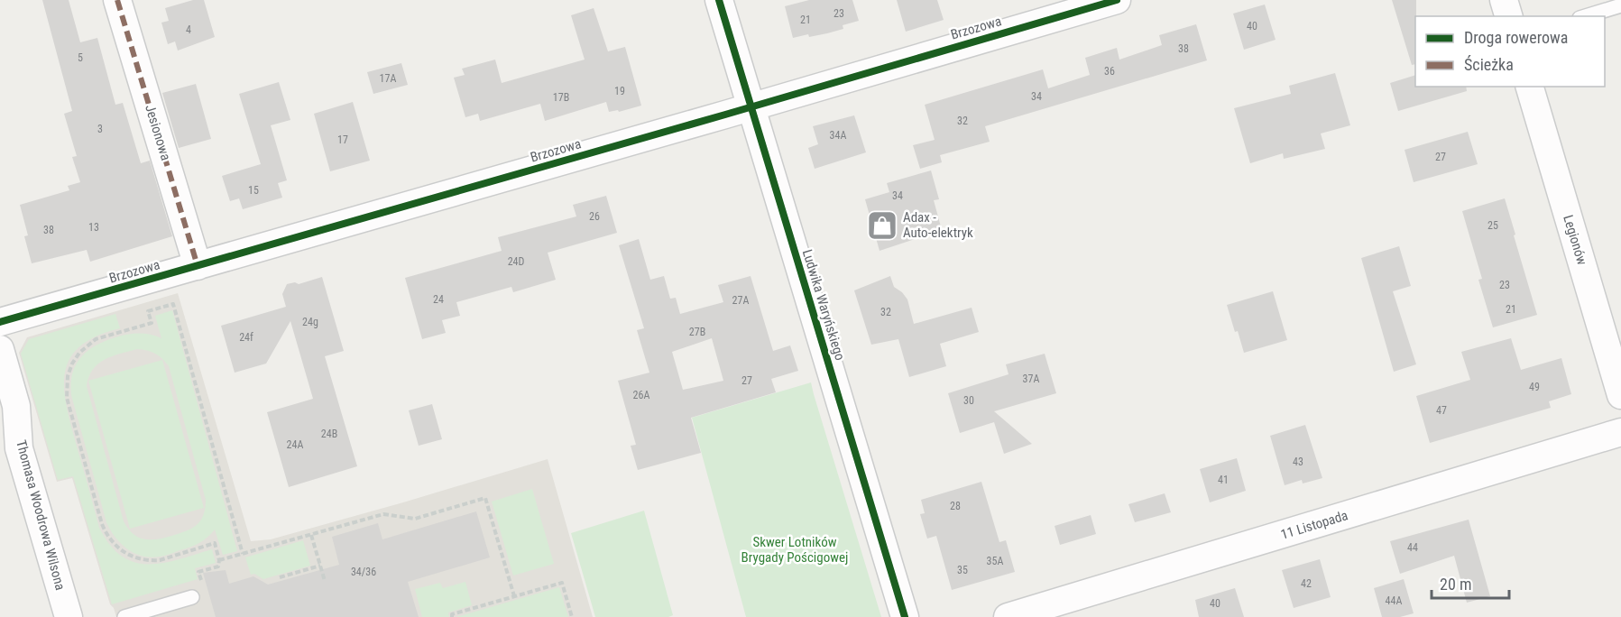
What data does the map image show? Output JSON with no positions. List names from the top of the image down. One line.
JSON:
{"streets":{"street":["Brzozowa","Jesionowa","Legionów","Ludwika Waryńskiego","Thomasa Woodrowa Wilsona","11 Listopada"]},"crossings":[["Brzozowa","Jesionowa"],["Brzozowa","Ludwika Waryńskiego"]],"parks":["Skwer Lotników Brygady Pościgowej"],"places":{"shop":["Adax - Auto-elektryk"]},"house_numbers":["23","21","40","4","38","5","36","17A","19","34","17B","32","3","34A","17","27","15","34","26","25","13","38","24D","23","24","27A","21","32","24g","27B","24f","37A","27","49","26A","30","47","24B","24A","43","41","28","44","35A","35","34/36","42","44A","40"],"legend":["Droga rowerowa","Ścieżka"],"scale_bar":"20 m"}
